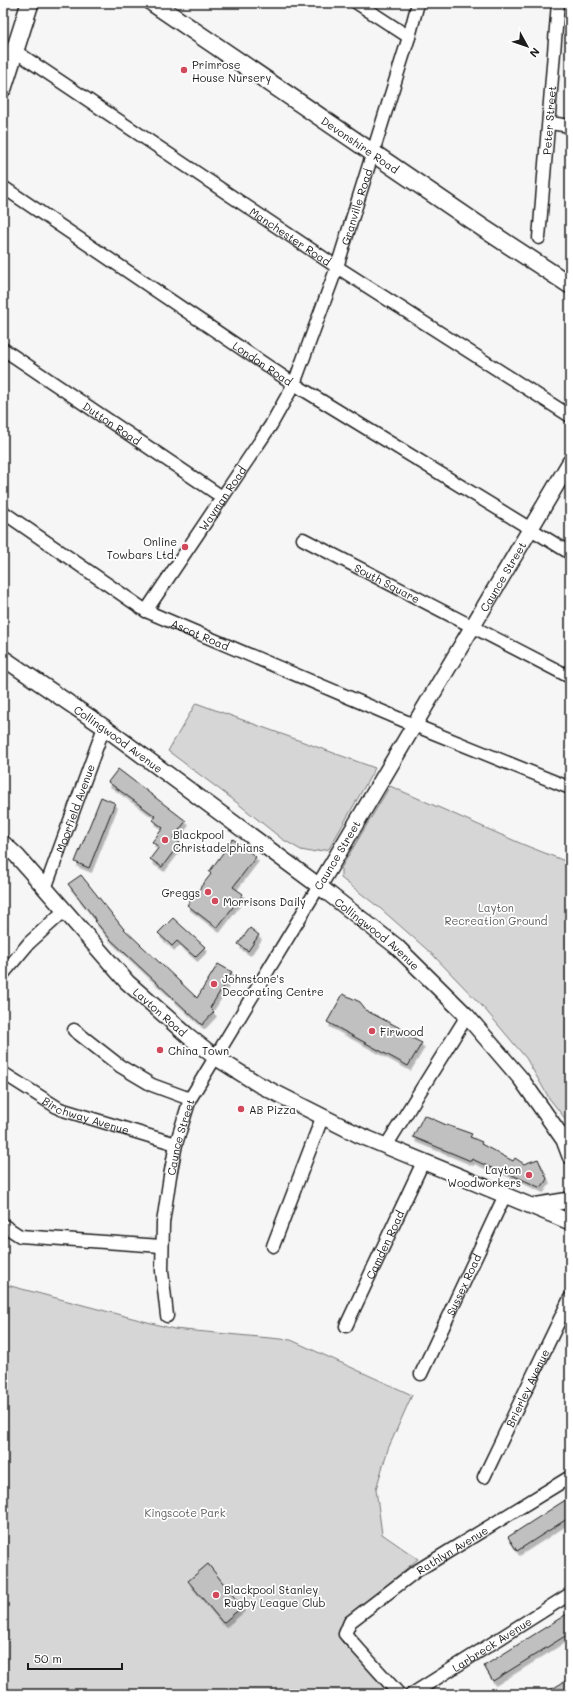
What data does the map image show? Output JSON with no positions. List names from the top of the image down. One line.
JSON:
{"streets":{"main road":["Devonshire Road"],"street":["Peter Street","Granville Road","Manchester Road","London Road","Dutton Road","Wayman Road","Caunce Street","South Square","Ascot Road","Collingwood Avenue","Moorfield Avenue","Layton Road","Birchway Avenue","Camden Road","Sussex Road","Brierley Avenue","Rathlyn Avenue","Larbreck Avenue"]},"crossings":[["Devonshire Road","Granville Road"],["Granville Road","Manchester Road"],["Granville Road","London Road"],["Granville Road","Wayman Road"],["London Road","Wayman Road"],["London Road","Caunce Street"],["Dutton Road","Wayman Road"],["Wayman Road","Ascot Road"],["Caunce Street","South Square"],["Caunce Street","Ascot Road"],["Caunce Street","Collingwood Avenue"],["Caunce Street","Layton Road"],["Caunce Street","Birchway Avenue"],["Collingwood Avenue","Moorfield Avenue"],["Moorfield Avenue","Layton Road"],["Layton Road","Camden Road"],["Layton Road","Sussex Road"]],"parks":["Layton Recreation Ground","Kingscote Park"],"places":["Primrose House Nursery","Online Towbars Ltd.","Blackpool Christadelphians","Greggs","Morrisons Daily","Johnstone's Decorating Centre","Firwood","China Town","AB Pizza","Layton Woodworkers","Blackpool Stanley Rugby League Club"],"scale_bar":"50 m","north":"bottom right"}
